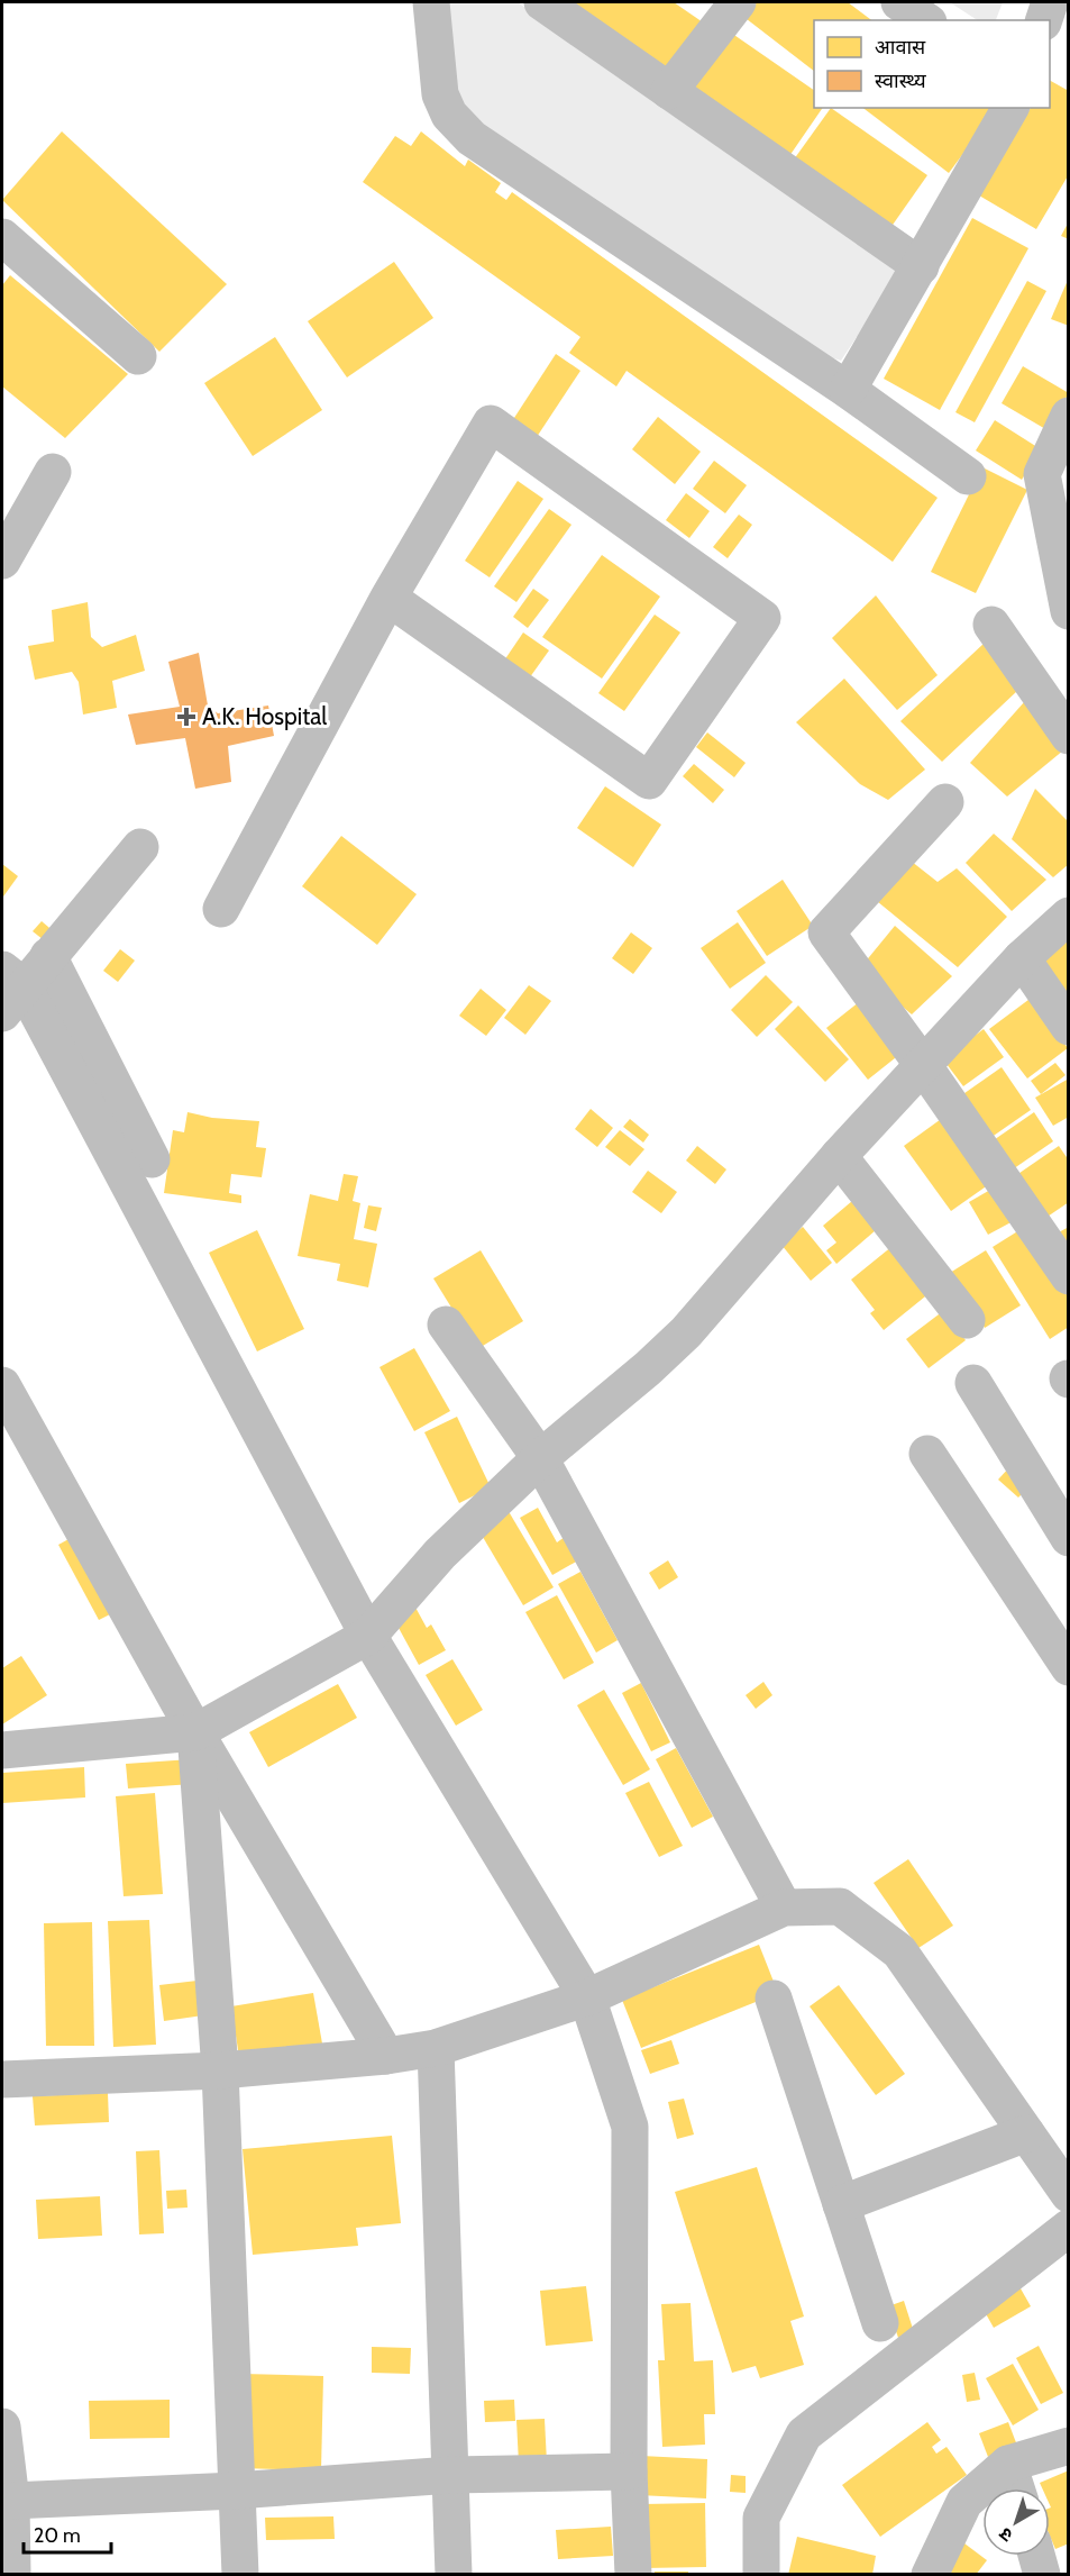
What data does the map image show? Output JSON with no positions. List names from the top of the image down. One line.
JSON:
{"places":{"health":["A.K. Hospital"]},"legend":["आवास","स्वास्थ्य"],"scale_bar":"20 m","north":"bottom left"}
